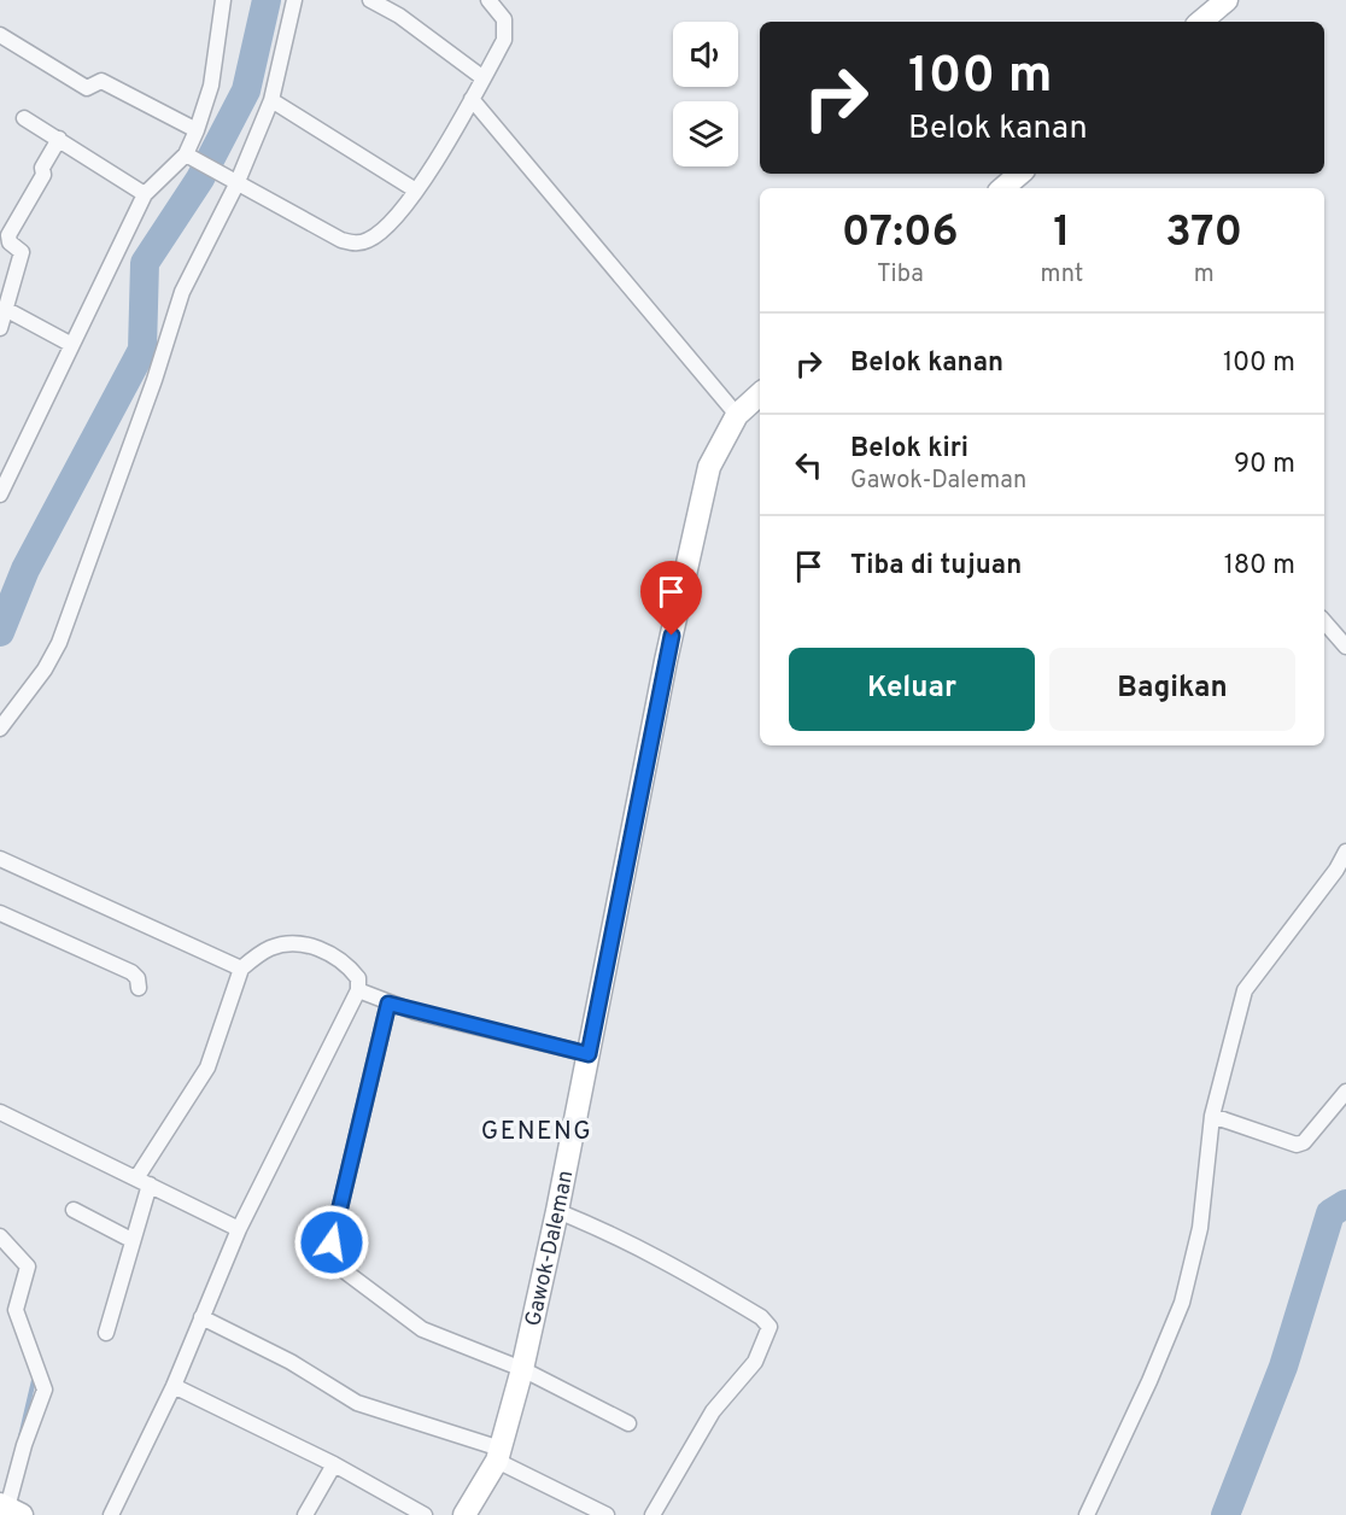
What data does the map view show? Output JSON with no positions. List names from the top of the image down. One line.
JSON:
{"streets":{"street":["Gawok-Daleman"]},"districts":["GENENG"],"page":{"turn":["100 m","Belok kanan"],"eta":["07:06","Tiba","1","mnt","370","m"],"list":[{"name":"Belok kanan","value":"100 m"},{"name":"Belok kiri","note":"Gawok-Daleman","value":"90 m"},{"name":"Tiba di tujuan","value":"180 m"}],"buttons":["Keluar","Bagikan"]}}
